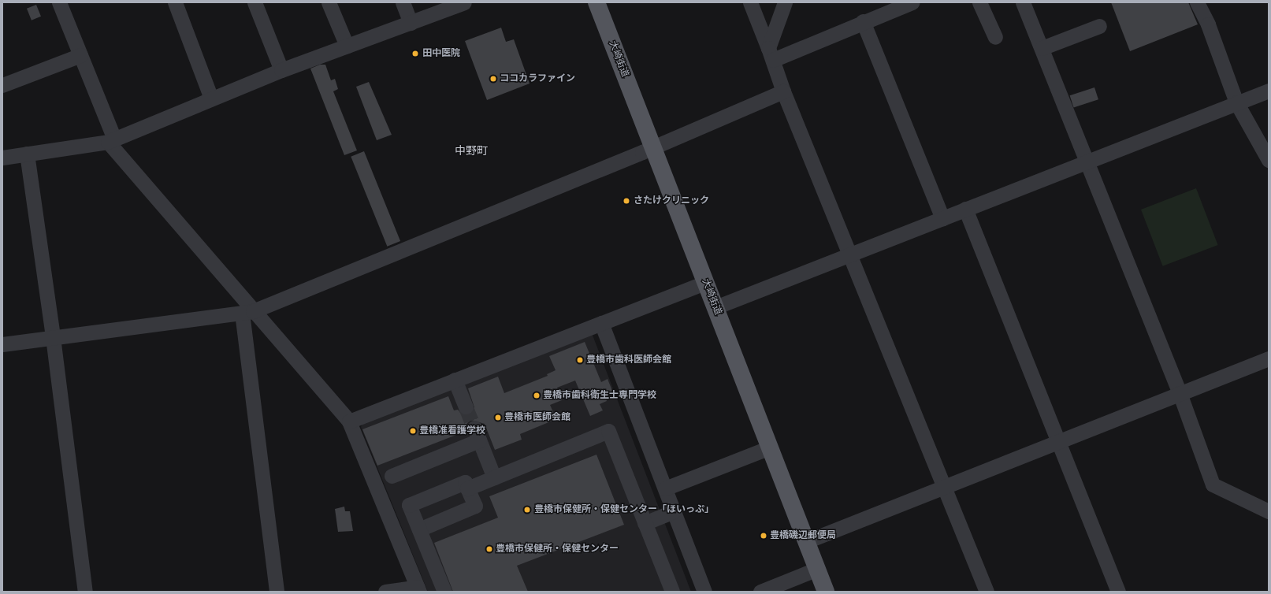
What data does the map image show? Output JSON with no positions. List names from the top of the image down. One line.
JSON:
{"streets":{"main road":["大崎街道"]},"districts":["中野町"],"places":["田中医院","ココカラファイン","さたけクリニック","豊橋市歯科医師会館","豊橋市歯科衛生士専門学校","豊橋市医師会館","豊橋准看護学校","豊橋市保健所・保健センター「ほいっぷ」","豊橋磯辺郵便局","豊橋市保健所・保健センター"]}
